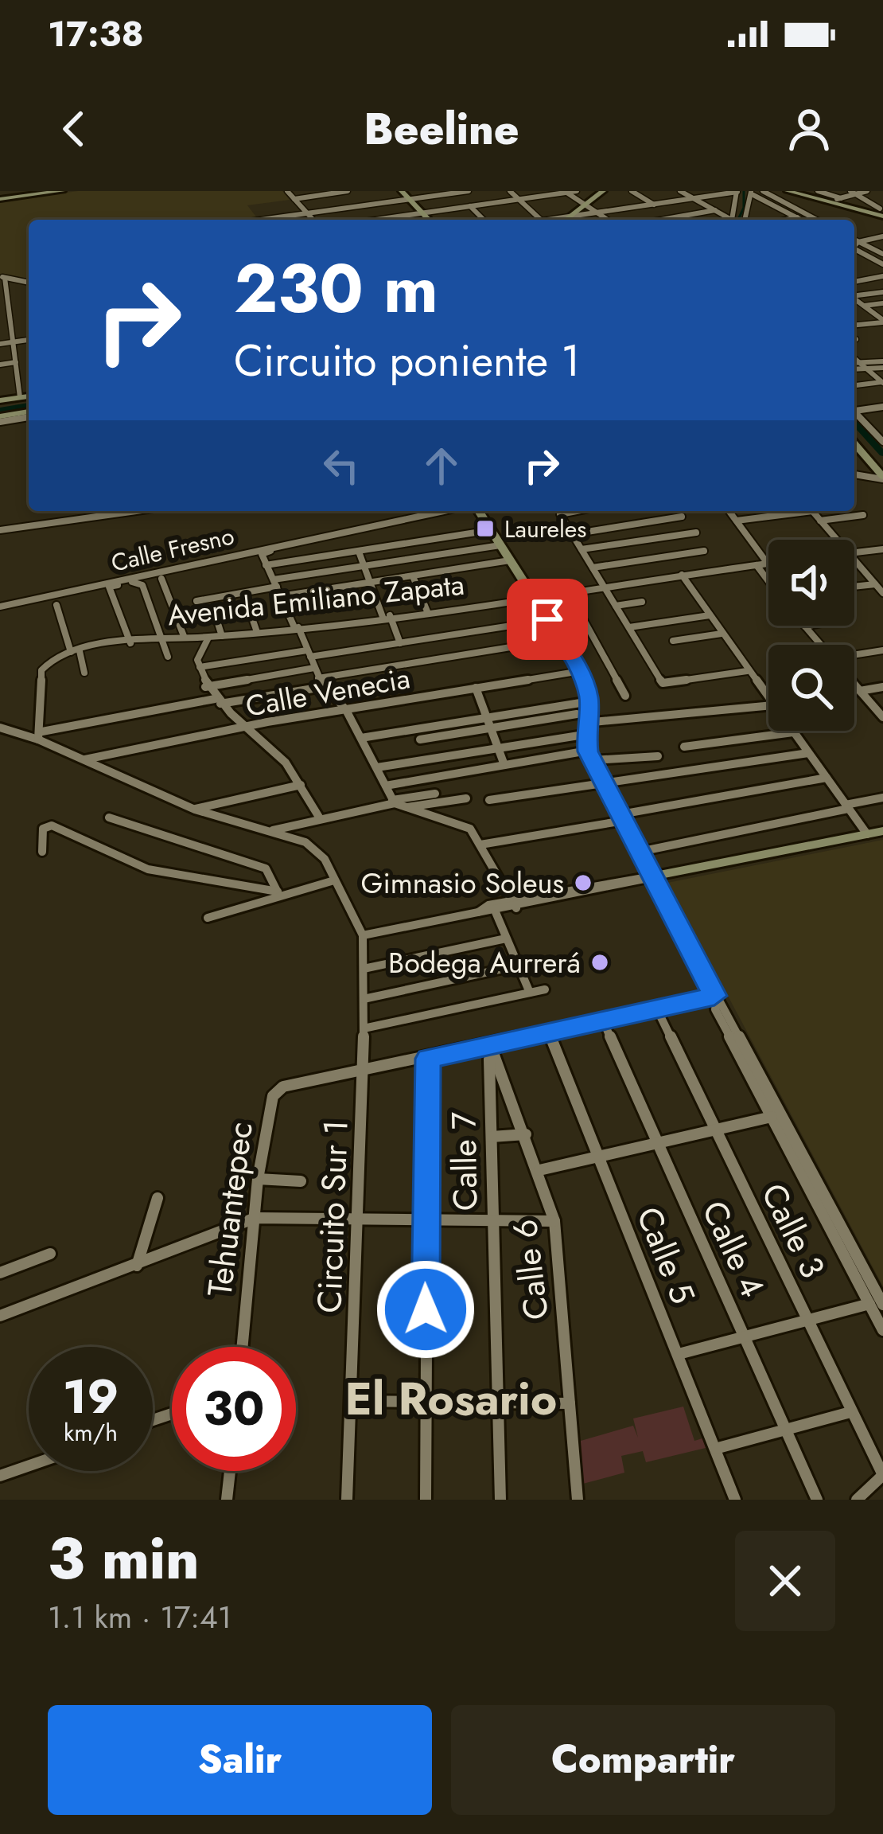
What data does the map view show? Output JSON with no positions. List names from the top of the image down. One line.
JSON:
{"streets":{"street":["Calle Fresno","Avenida Emiliano Zapata","Calle Venecia","Calle 7","Tehuantepec","Circuito Sur 1","Calle 3","Calle 4","Calle 5","Calle 6"]},"crossings":[["Calle 7","Tehuantepec"],["Calle 7","Calle 6"],["Tehuantepec","Circuito Sur 1"],["Tehuantepec","Calle 3"],["Tehuantepec","Calle 4"],["Tehuantepec","Calle 5"],["Tehuantepec","Calle 6"]],"districts":["El Rosario"],"places":{"transit":["Laureles"],"other":["Gimnasio Soleus","Bodega Aurrerá"]},"page":{"status":"17:38","header":"Beeline","turn":["230 m","Circuito poniente 1"],"speed":"19 km/h","limit":"30","heading":["3 min","1.1 km · 17:41"],"buttons":["Salir","Compartir"]}}
